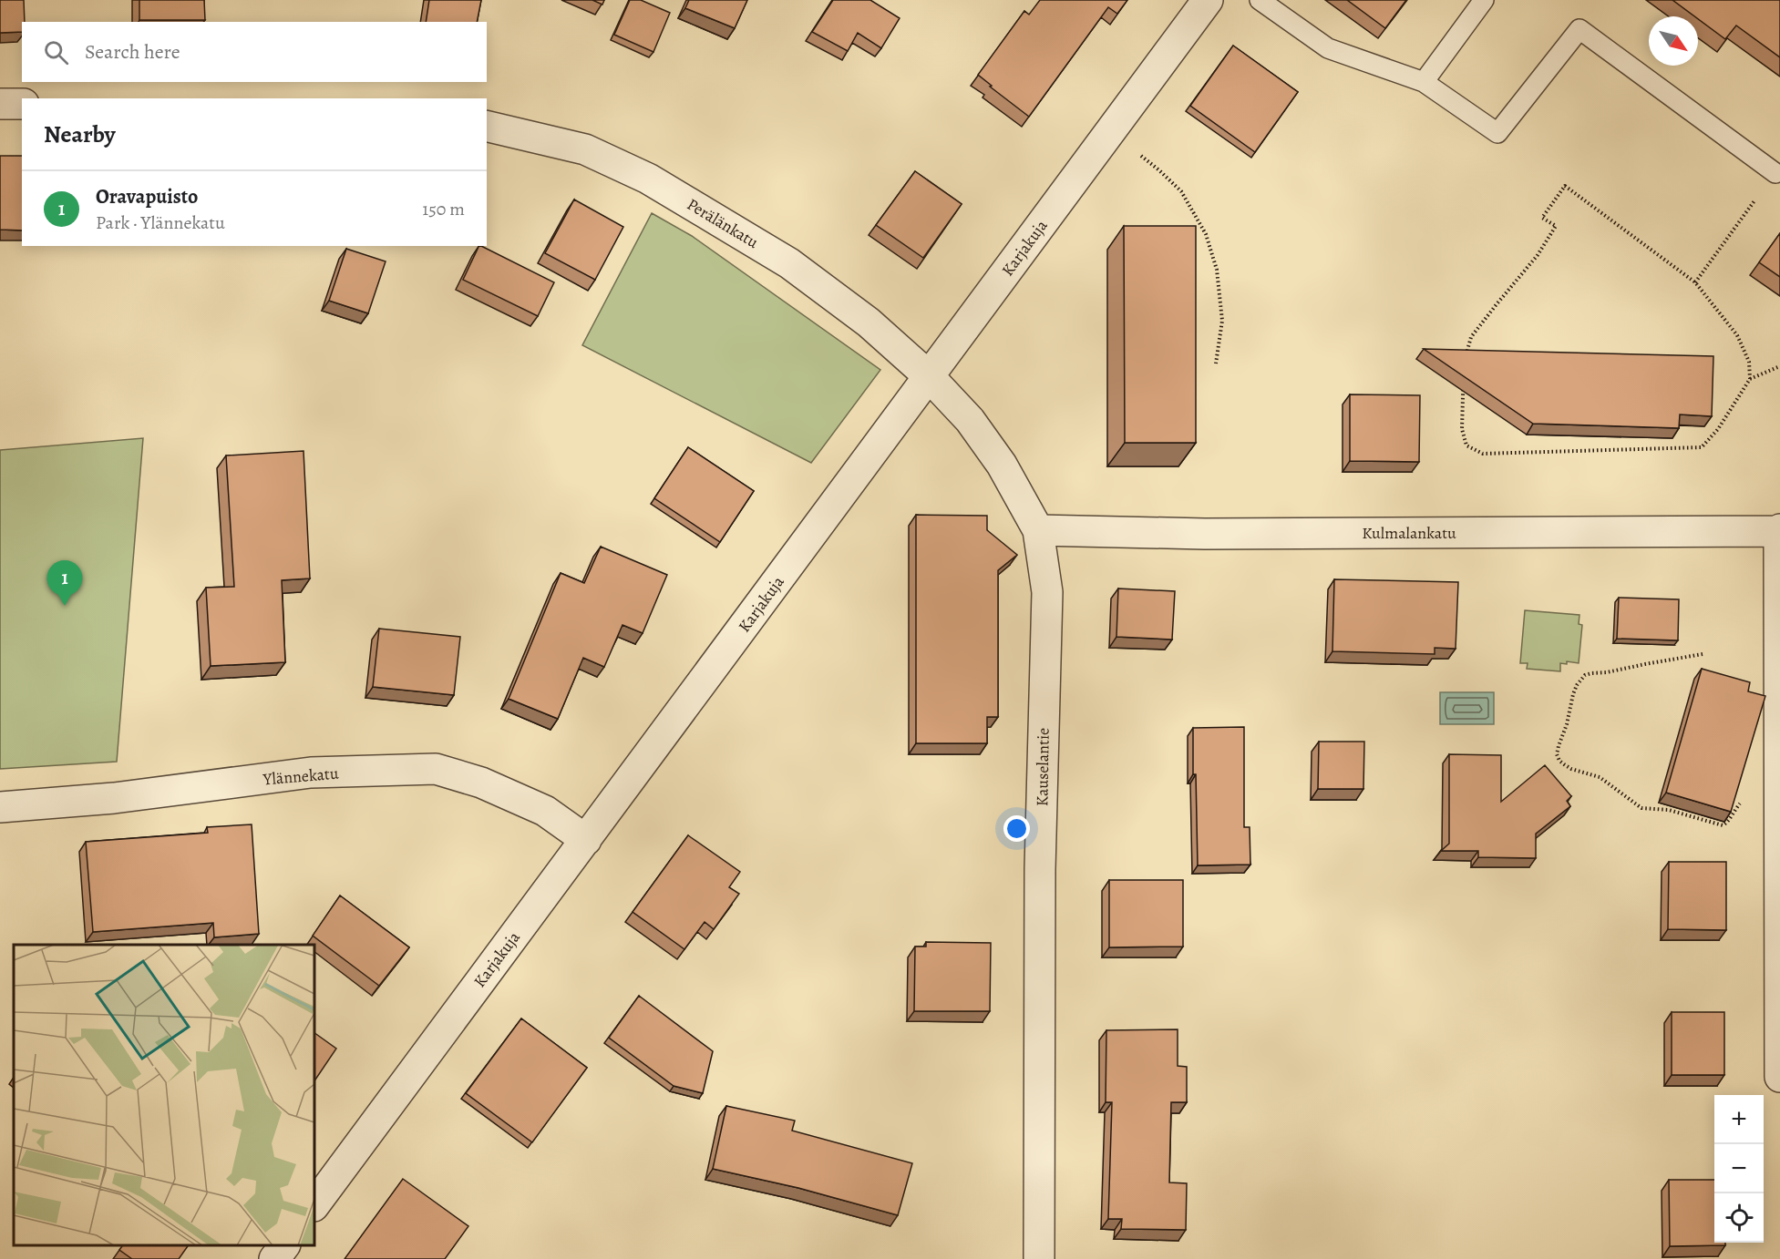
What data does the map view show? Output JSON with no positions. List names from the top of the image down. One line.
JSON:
{"streets":{"street":["Perälänkatu","Karjakuja","Kulmalankatu","Kauselantie","Ylännekatu"]},"crossings":[["Perälänkatu","Karjakuja"],["Perälänkatu","Kauselantie"],["Karjakuja","Kauselantie"],["Karjakuja","Ylännekatu"],["Kulmalankatu","Kauselantie"]],"north":"bottom right","page":{"search":"Search here","heading":"Nearby","list":[{"mark":"1","name":"Oravapuisto","note":"Park · Ylännekatu","value":"150 m"}],"pins":"1","map_buttons":["+","−"]}}
